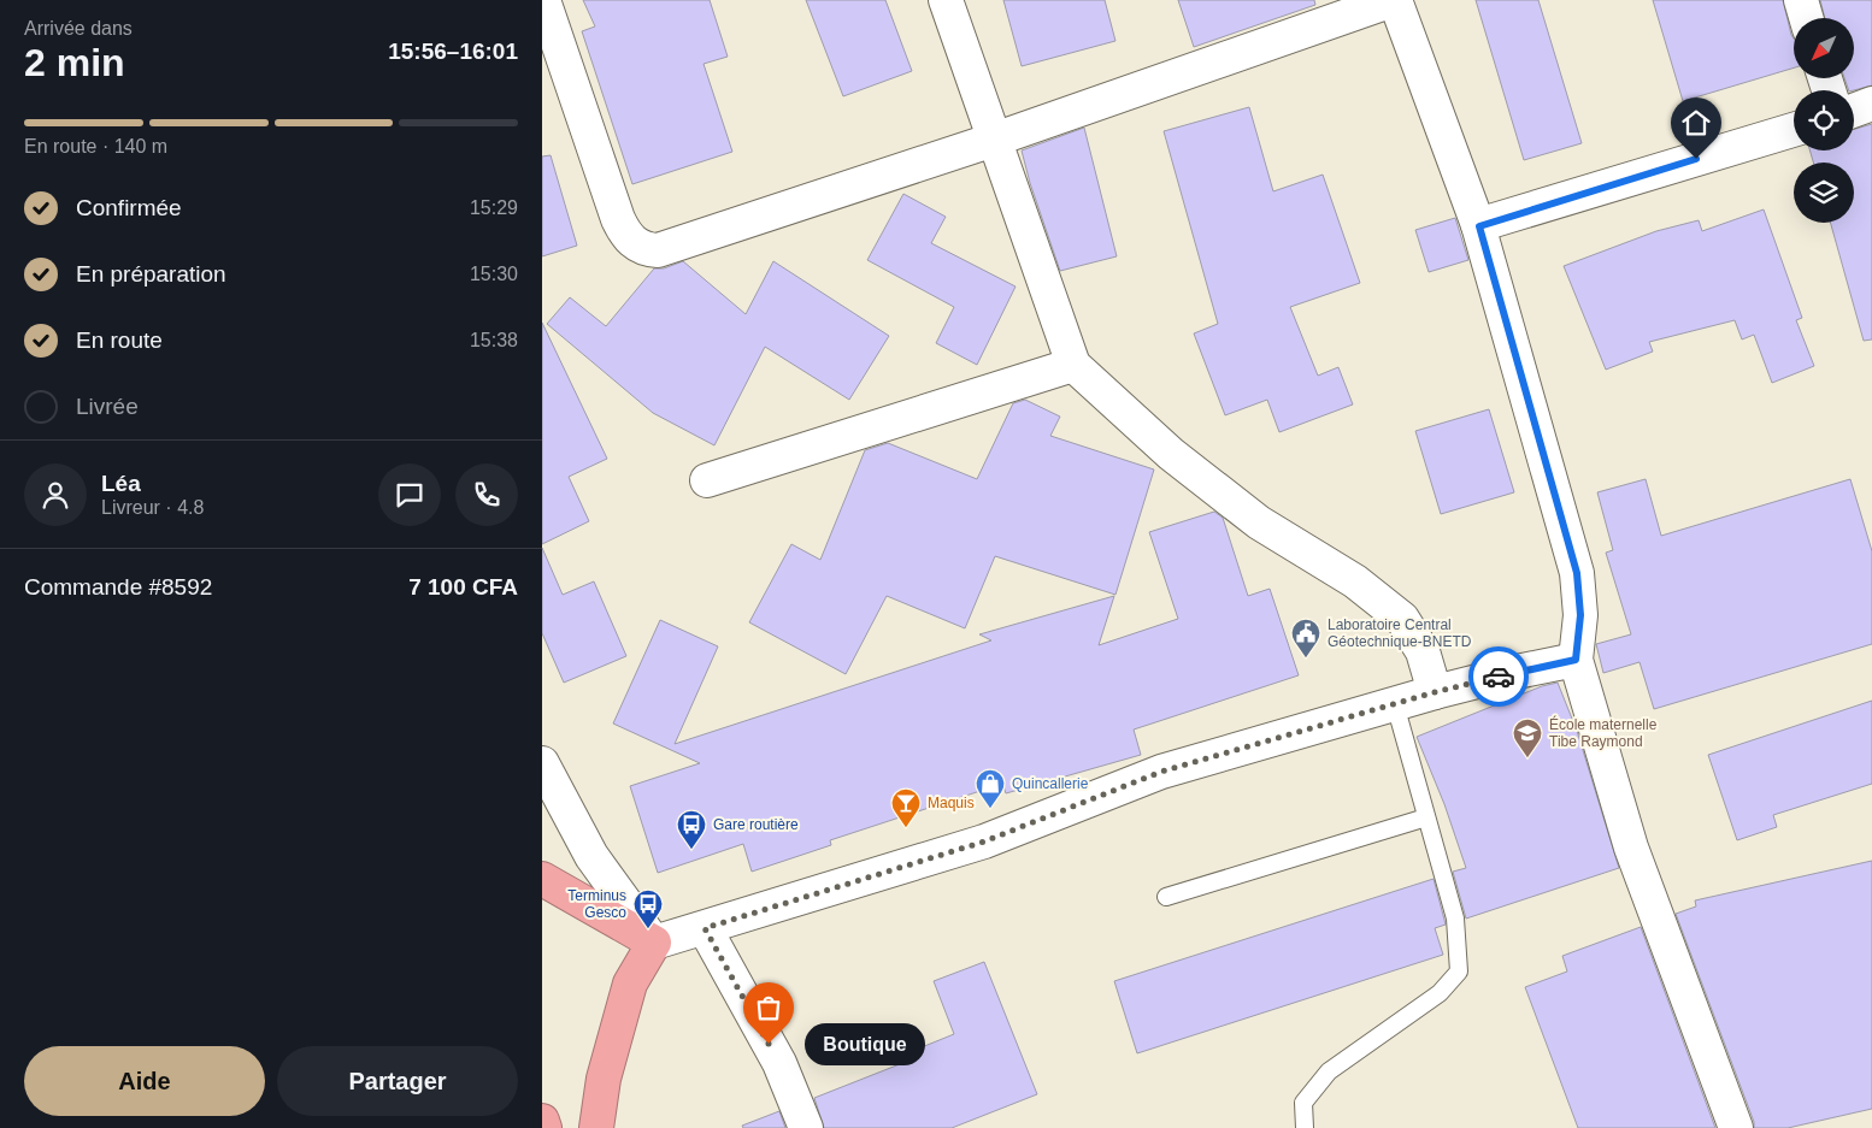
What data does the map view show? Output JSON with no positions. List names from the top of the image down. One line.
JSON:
{"places":{"public building":["Laboratoire Central Géotechnique-BNETD"],"school or university":["École maternelle Tibe Raymond"],"shop":["Quincallerie"],"bar":["Maquis"],"bus stop":["Gare routière","Terminus Gesco"],"other":["Boutique"]},"north":"bottom left","page":{"heading":["2 min","Arrivée dans","15:56–16:01"],"panel":["Léa","Livreur · 4.8","Commande #8592","7 100 CFA"],"bar":"En route · 140 m","list":[["Confirmée","15:29"],["En préparation","15:30"],["En route","15:38"],"Livrée"],"bubble":"Boutique","buttons":["Aide","Partager"]}}
